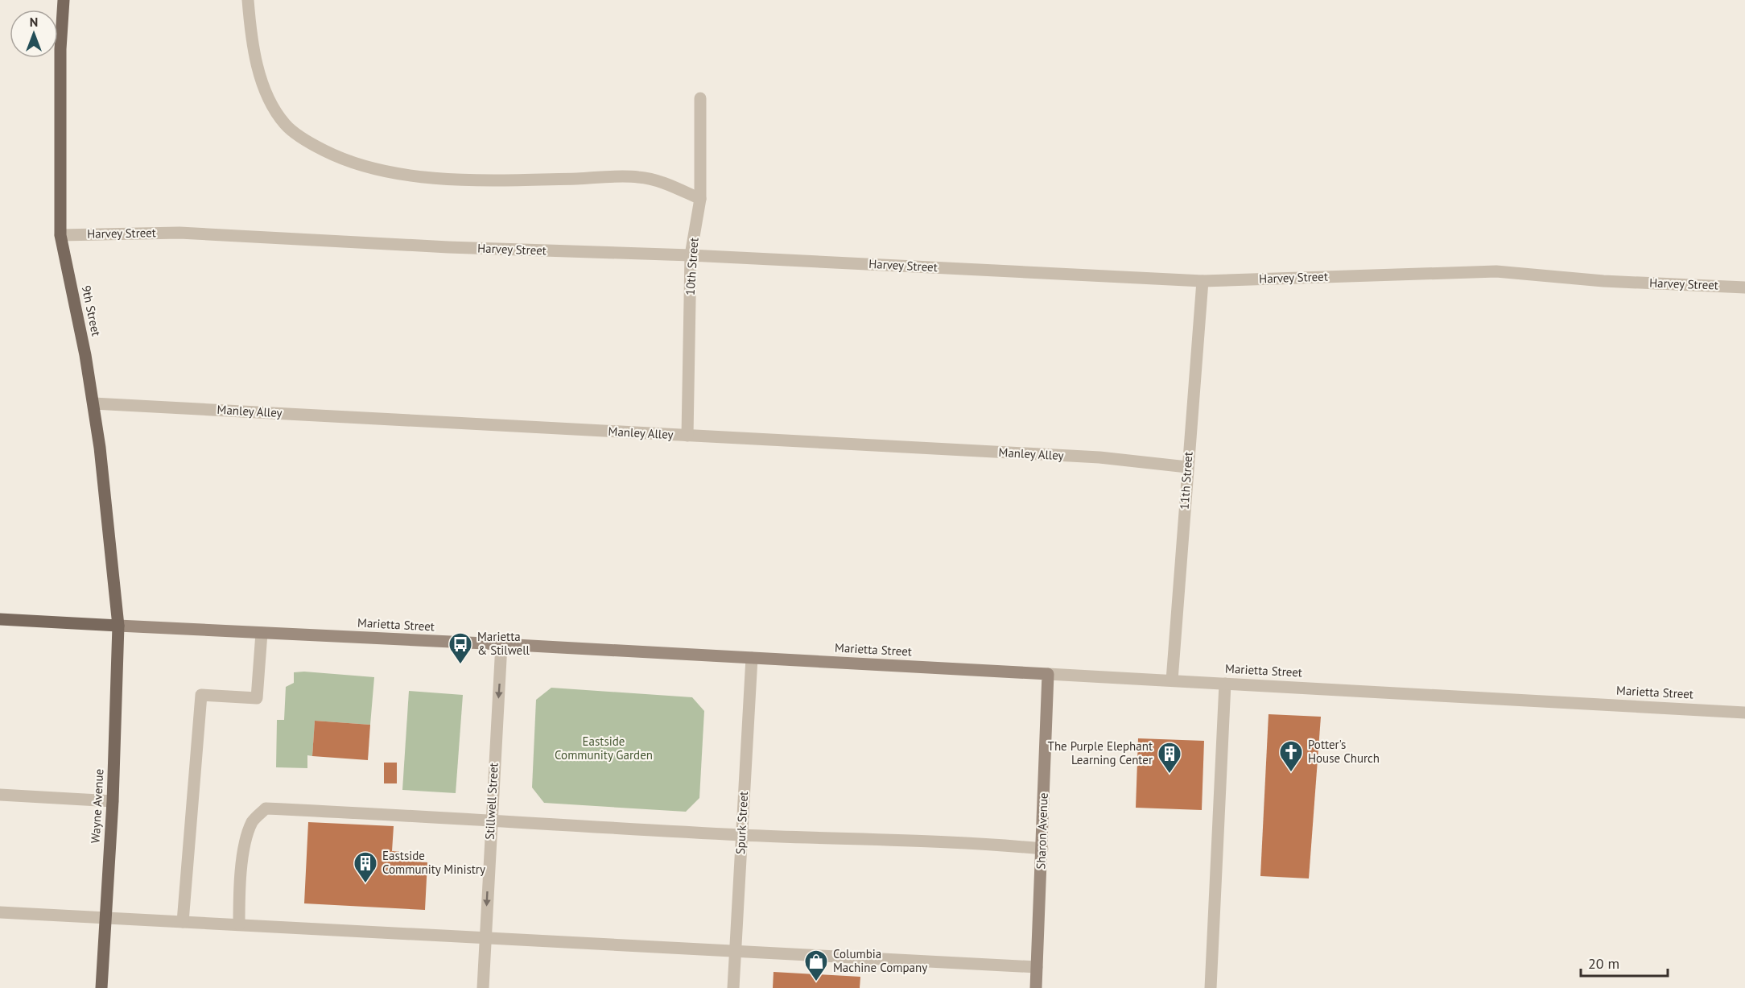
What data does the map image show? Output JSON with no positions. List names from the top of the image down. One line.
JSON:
{"streets":{"main road":["9th Street","Marietta Street","Wayne Avenue","Sharon Avenue"],"street":["Harvey Street","10th Street","Manley Alley","11th Street","Stillwell Street","Spurk Street"]},"crossings":[["Harvey Street","10th Street"],["Harvey Street","9th Street"],["Harvey Street","11th Street"],["10th Street","Manley Alley"],["9th Street","Manley Alley"],["9th Street","Marietta Street"],["9th Street","Wayne Avenue"],["Manley Alley","11th Street"],["11th Street","Marietta Street"],["Marietta Street","Stillwell Street"],["Marietta Street","Wayne Avenue"],["Marietta Street","Spurk Street"],["Marietta Street","Sharon Avenue"]],"one_way":["Stillwell Street"],"parks":["Eastside Community Garden"],"places":{"bus stop":["Marietta & Stilwell"],"church":["Potter's House Church"],"building":["The Purple Elephant Learning Center","Eastside Community Ministry"],"shop":["Columbia Machine Company"]},"scale_bar":"20 m","north":"top"}
